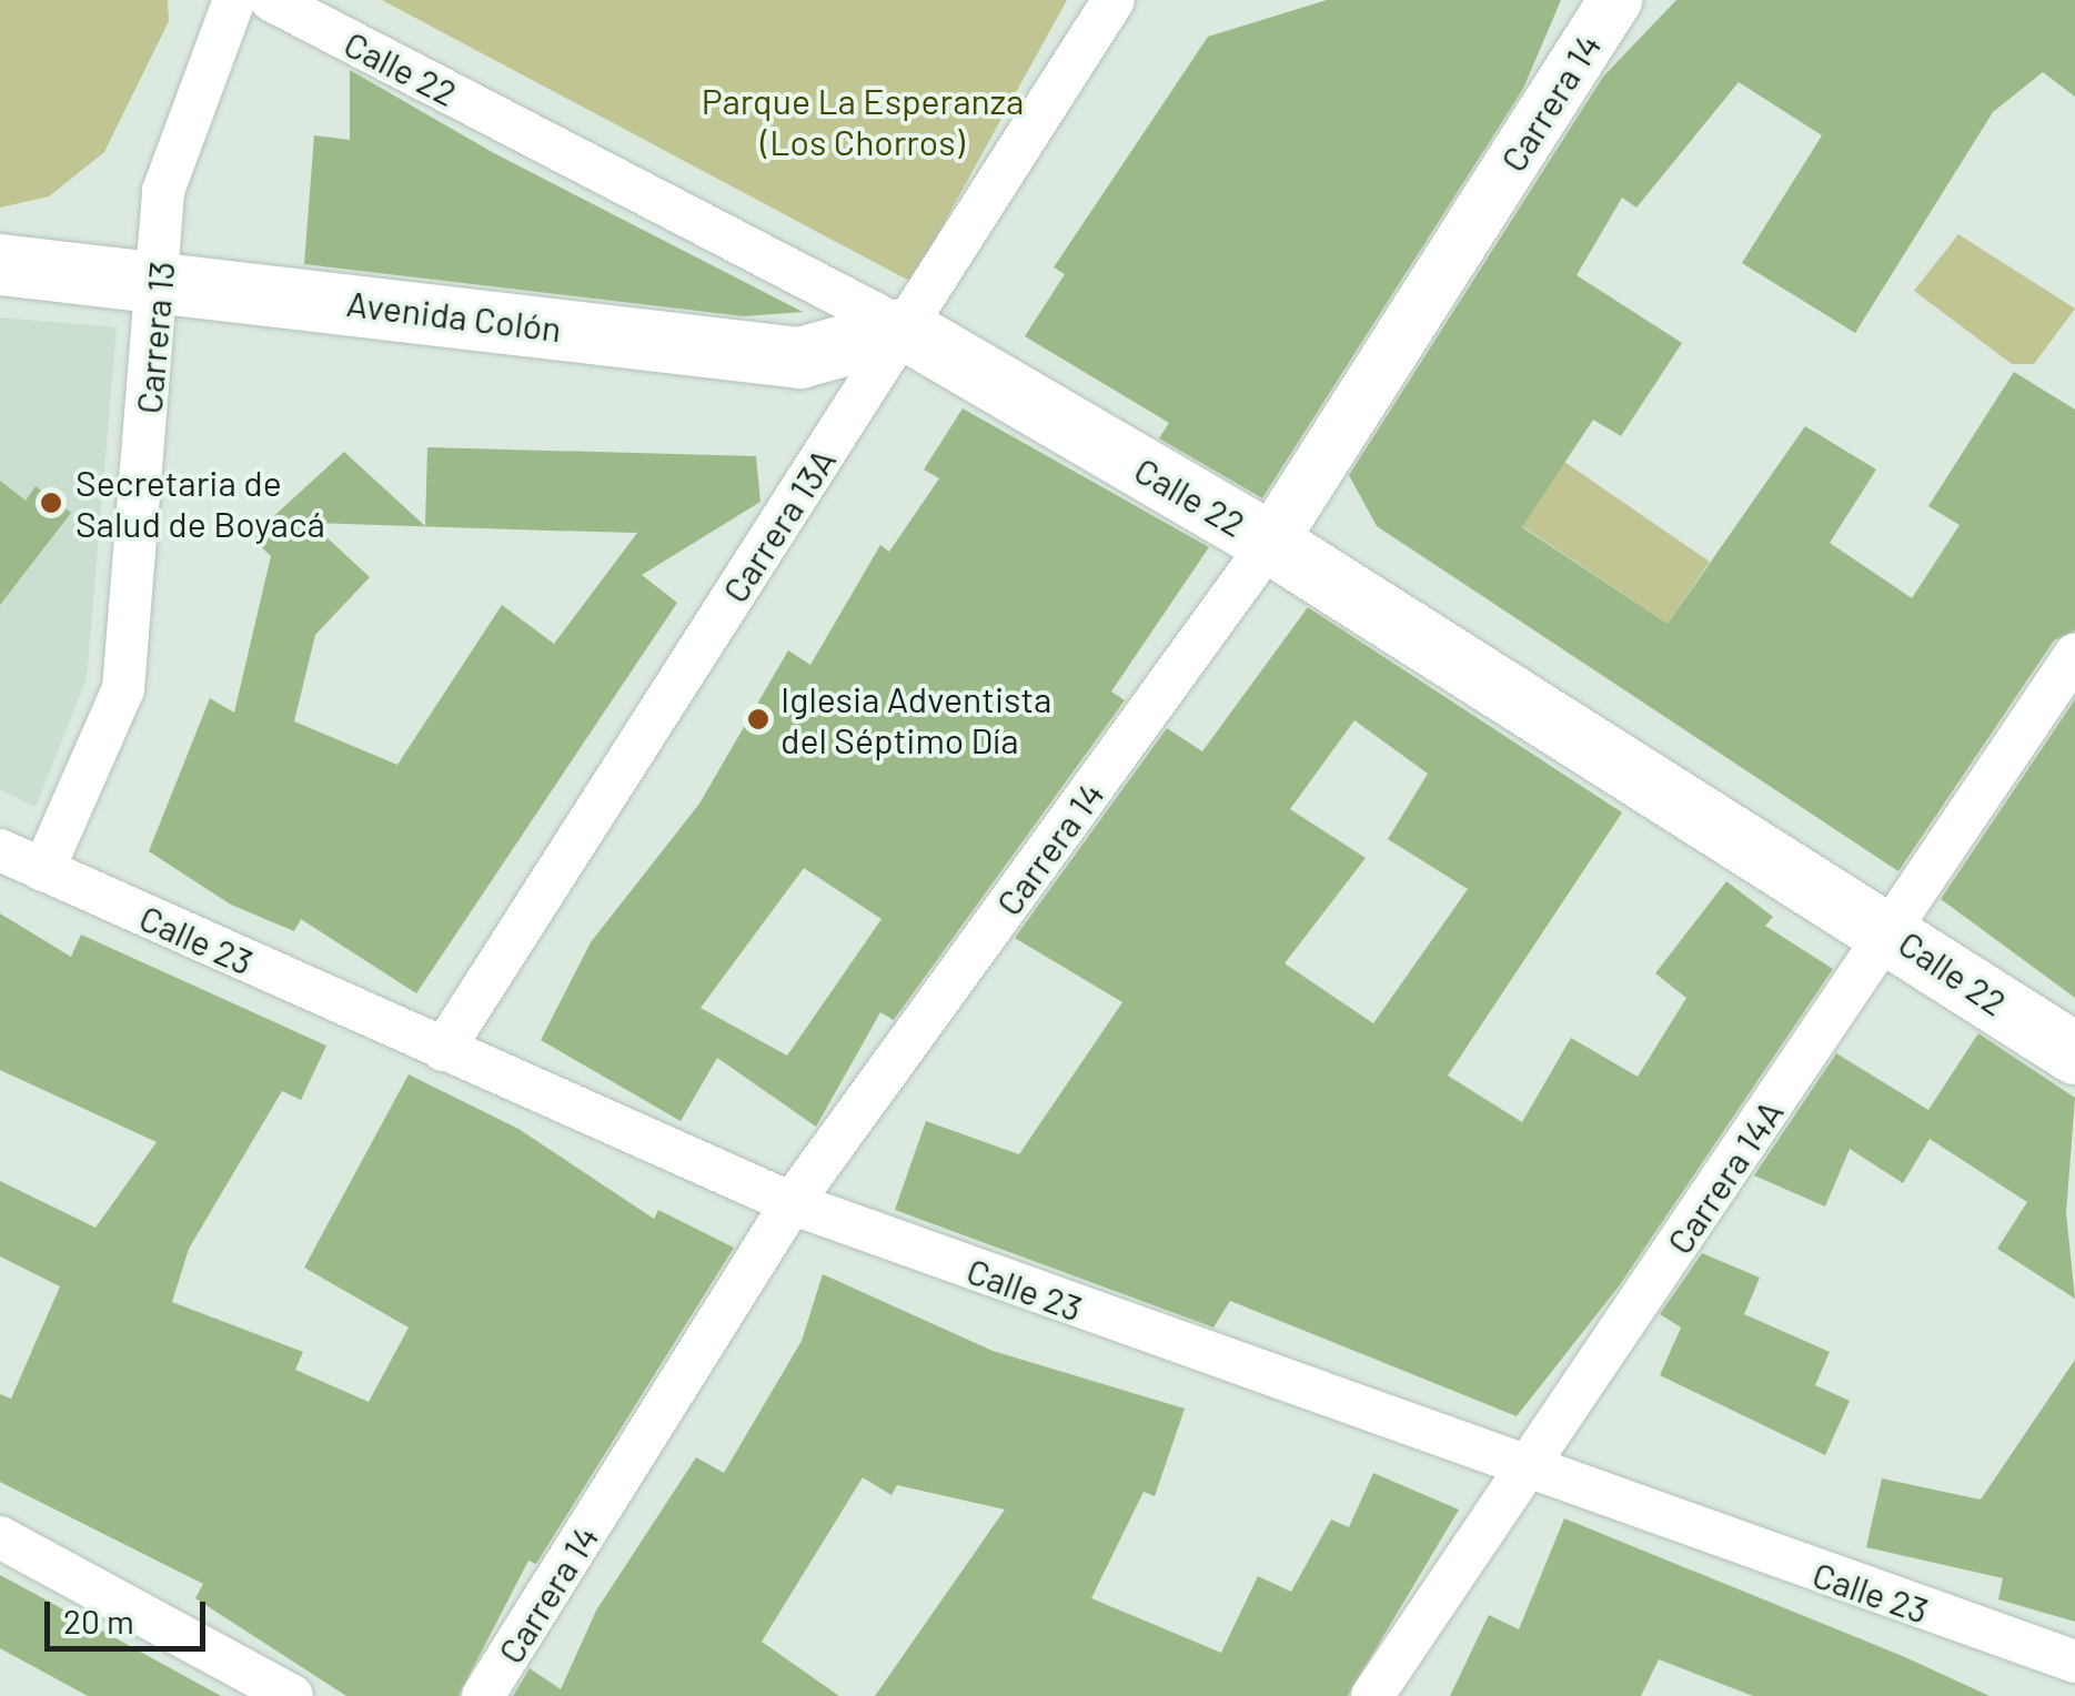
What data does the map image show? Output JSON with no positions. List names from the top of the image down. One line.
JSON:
{"streets":{"main road":["Calle 22","Avenida Colón"],"street":["Carrera 14","Carrera 13","Carrera 13A","Calle 23","Carrera 14A"]},"crossings":[["Calle 22","Carrera 14"],["Calle 22","Avenida Colón"],["Calle 22","Carrera 13A"],["Calle 22","Carrera 14A"],["Carrera 14","Calle 23"],["Avenida Colón","Carrera 13"],["Avenida Colón","Carrera 13A"],["Carrera 13","Calle 23"],["Carrera 13A","Calle 23"],["Calle 23","Carrera 14A"]],"parks":["Parque La Esperanza (Los Chorros)"],"places":["Secretaria de Salud de Boyacá","Iglesia Adventista del Séptimo Día"],"scale_bar":"20 m"}
